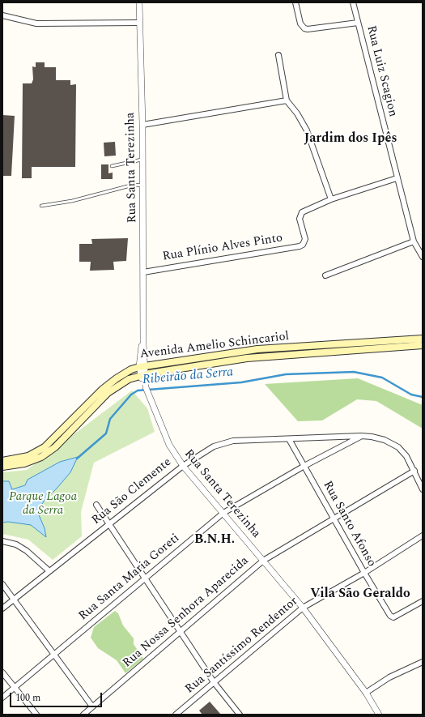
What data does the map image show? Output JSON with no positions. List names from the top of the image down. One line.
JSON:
{"streets":{"main road":["Avenida Amelio Schincariol"],"street":["Rua Luiz Scagion","Rua Santa Terezinha","Rua Plínio Alves Pinto","Rua São Clemente","Rua Santo Afonso","Rua Santa Maria Goreti","Rua Nossa Senhora Aparecida","Rua Santíssimo Rendentor"]},"crossings":[["Rua Santa Terezinha","Rua Plínio Alves Pinto"],["Rua Santa Terezinha","Avenida Amelio Schincariol"],["Rua Santa Terezinha","Rua São Clemente"],["Rua Santa Terezinha","Rua Santa Maria Goreti"],["Rua Santa Terezinha","Rua Nossa Senhora Aparecida"],["Rua Santa Terezinha","Rua Santíssimo Rendentor"],["Rua São Clemente","Rua Santo Afonso"],["Rua São Clemente","Rua Santa Maria Goreti"],["Rua São Clemente","Rua Nossa Senhora Aparecida"],["Rua Santo Afonso","Rua Santa Maria Goreti"],["Rua Santo Afonso","Rua Nossa Senhora Aparecida"],["Rua Santo Afonso","Rua Santíssimo Rendentor"]],"districts":["Jardim dos Ipês","B.N.H.","Vila São Geraldo"],"water":["Ribeirão da Serra"],"parks":["Parque Lagoa da Serra"],"scale_bar":"100 m"}
